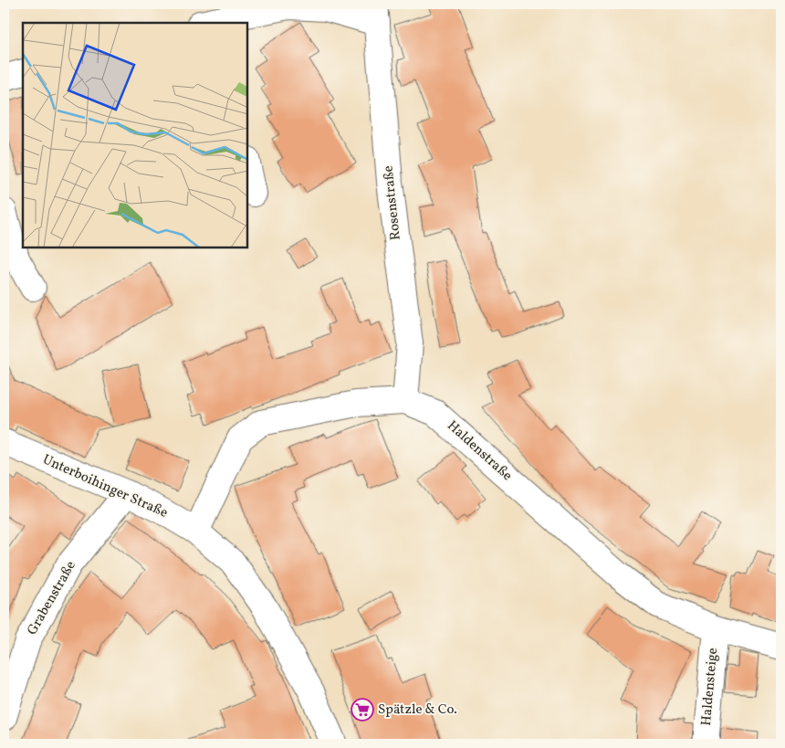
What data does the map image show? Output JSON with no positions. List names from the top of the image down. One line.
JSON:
{"streets":{"street":["Rosenstraße","Haldenstraße","Unterboihinger Straße","Grabenstraße","Haldensteige"]},"crossings":[["Rosenstraße","Haldenstraße"],["Haldenstraße","Unterboihinger Straße"],["Haldenstraße","Haldensteige"],["Unterboihinger Straße","Grabenstraße"]],"places":{"supermarket":["Spätzle & Co."]}}
